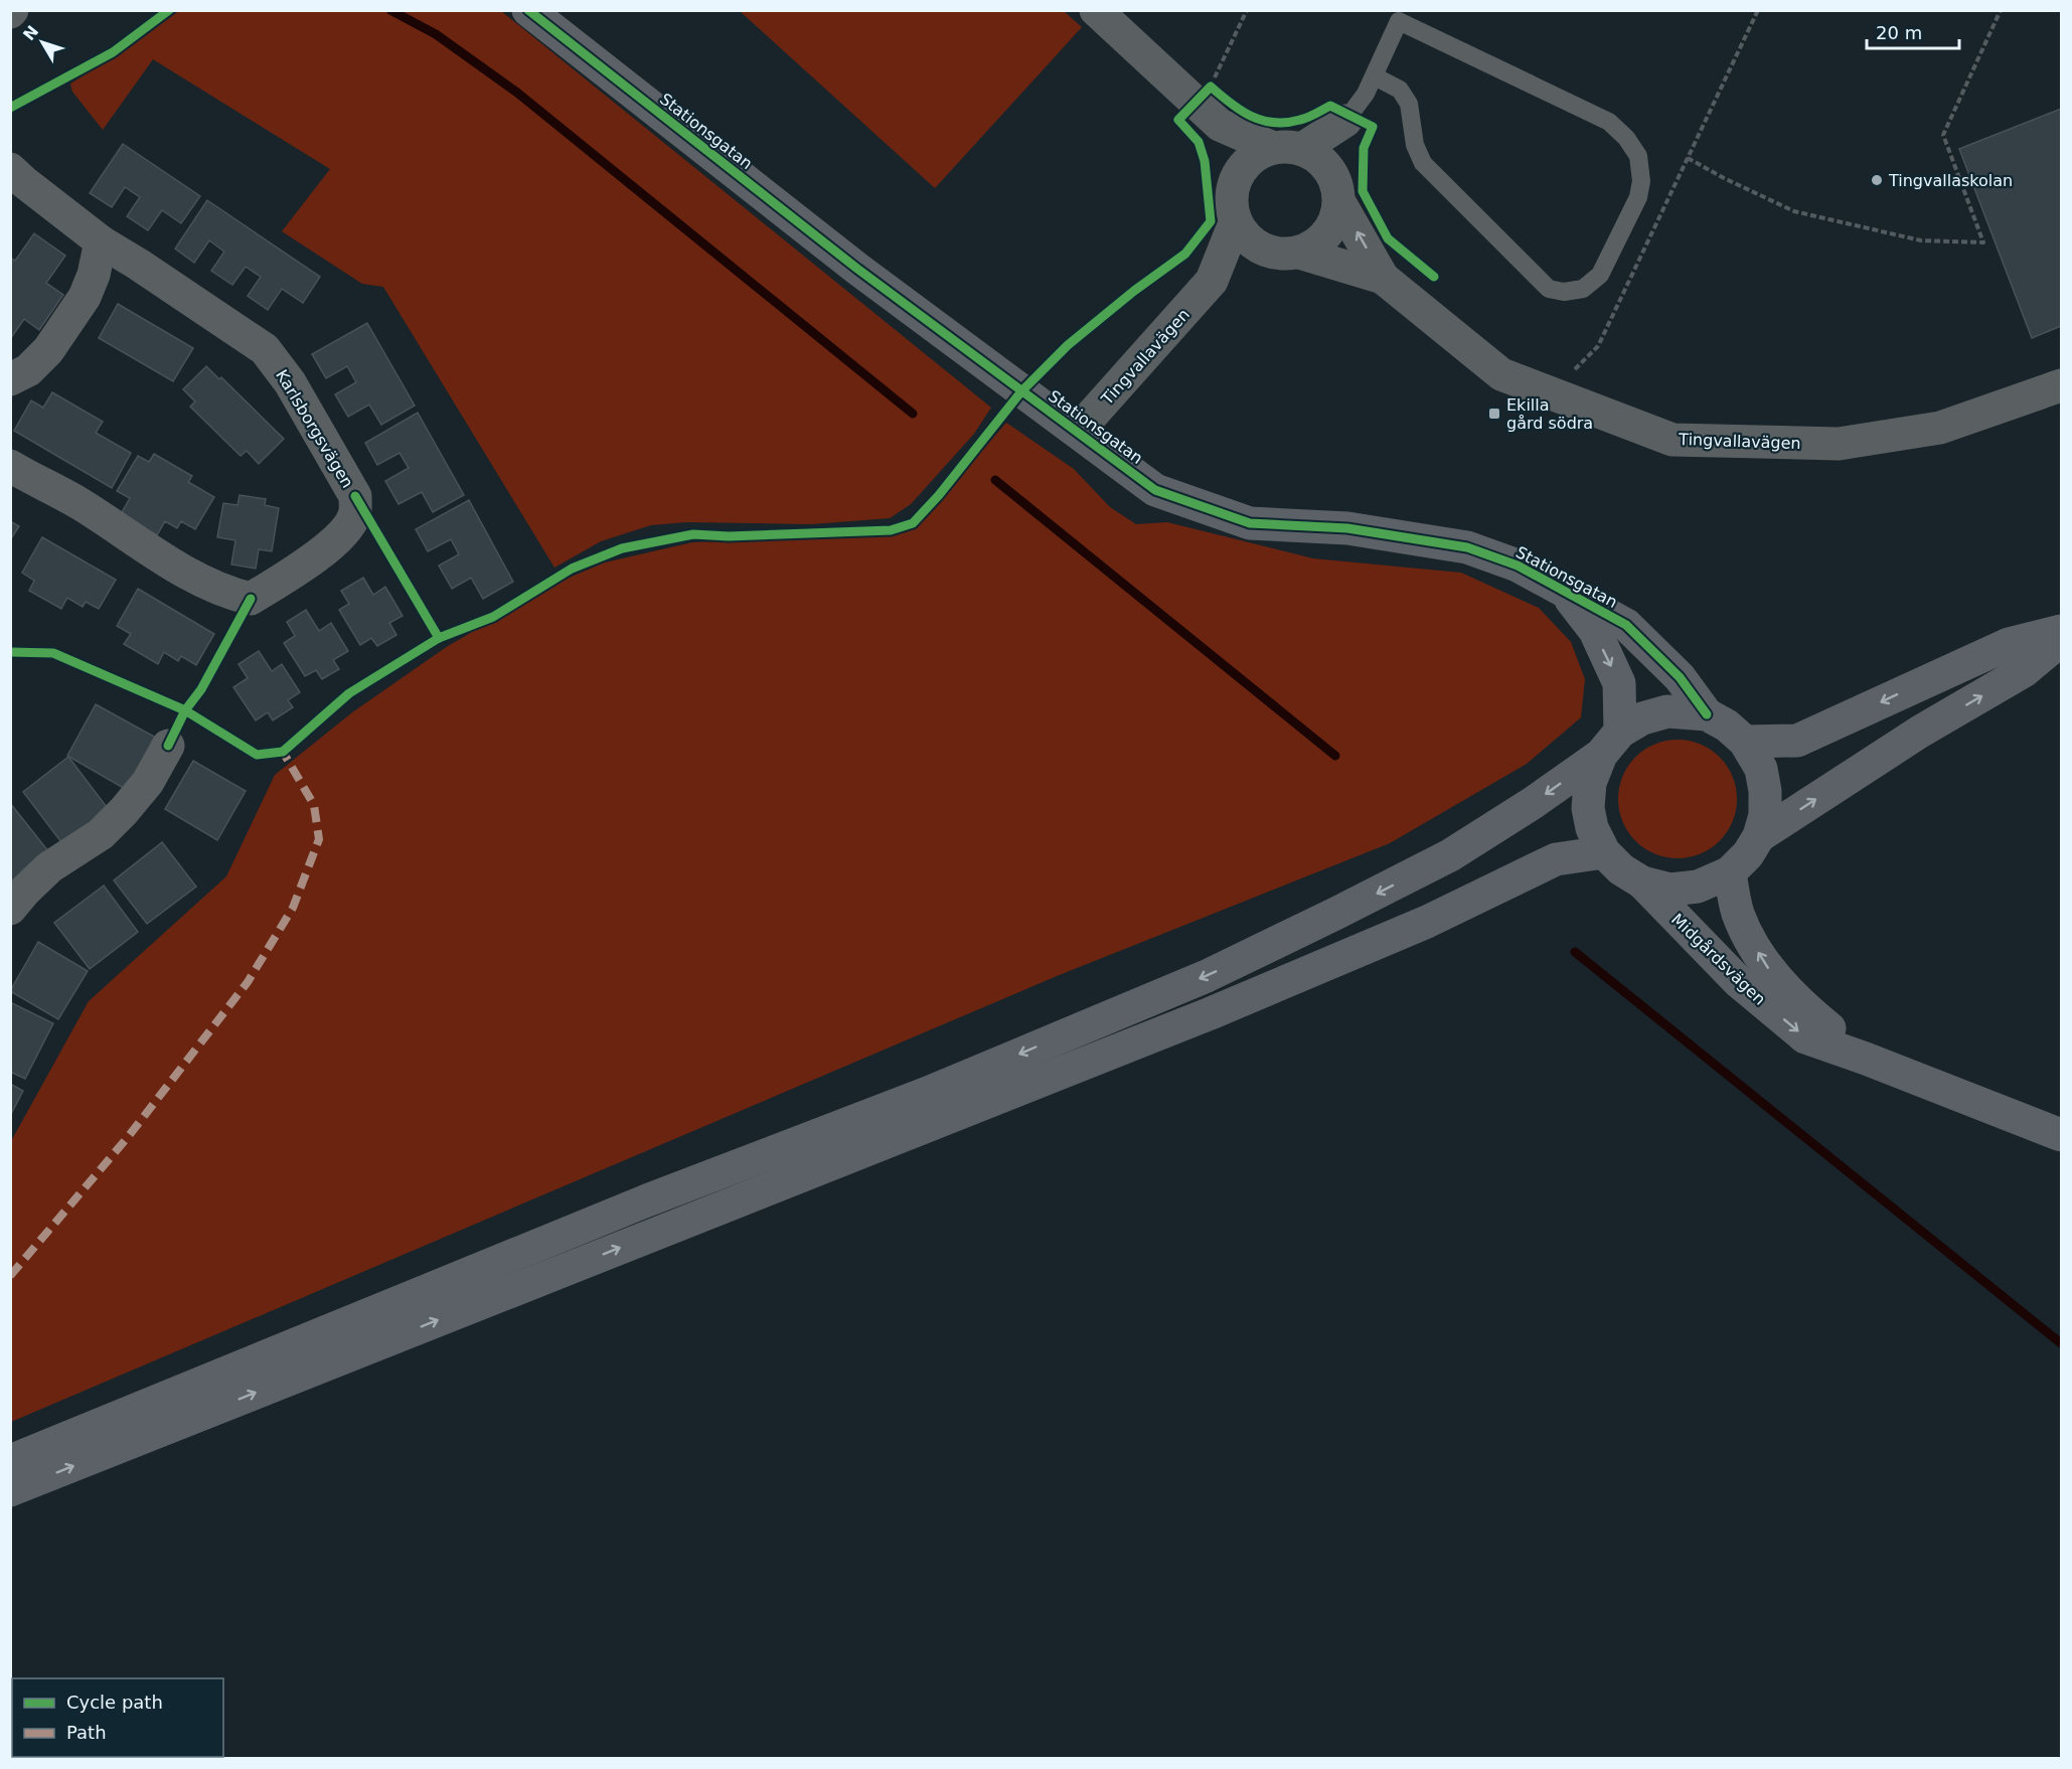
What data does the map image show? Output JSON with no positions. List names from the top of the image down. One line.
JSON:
{"streets":{"main road":["Stationsgatan","Midgårdsvägen"],"street":["Tingvallavägen","Karlsborgsvägen"]},"crossings":[["Stationsgatan","Tingvallavägen"],["Stationsgatan","Midgårdsvägen"]],"places":{"other":["Tingvallaskolan"],"transit":["Ekilla gård södra"]},"legend":["Cycle path","Path"],"scale_bar":"20 m","north":"top left"}
